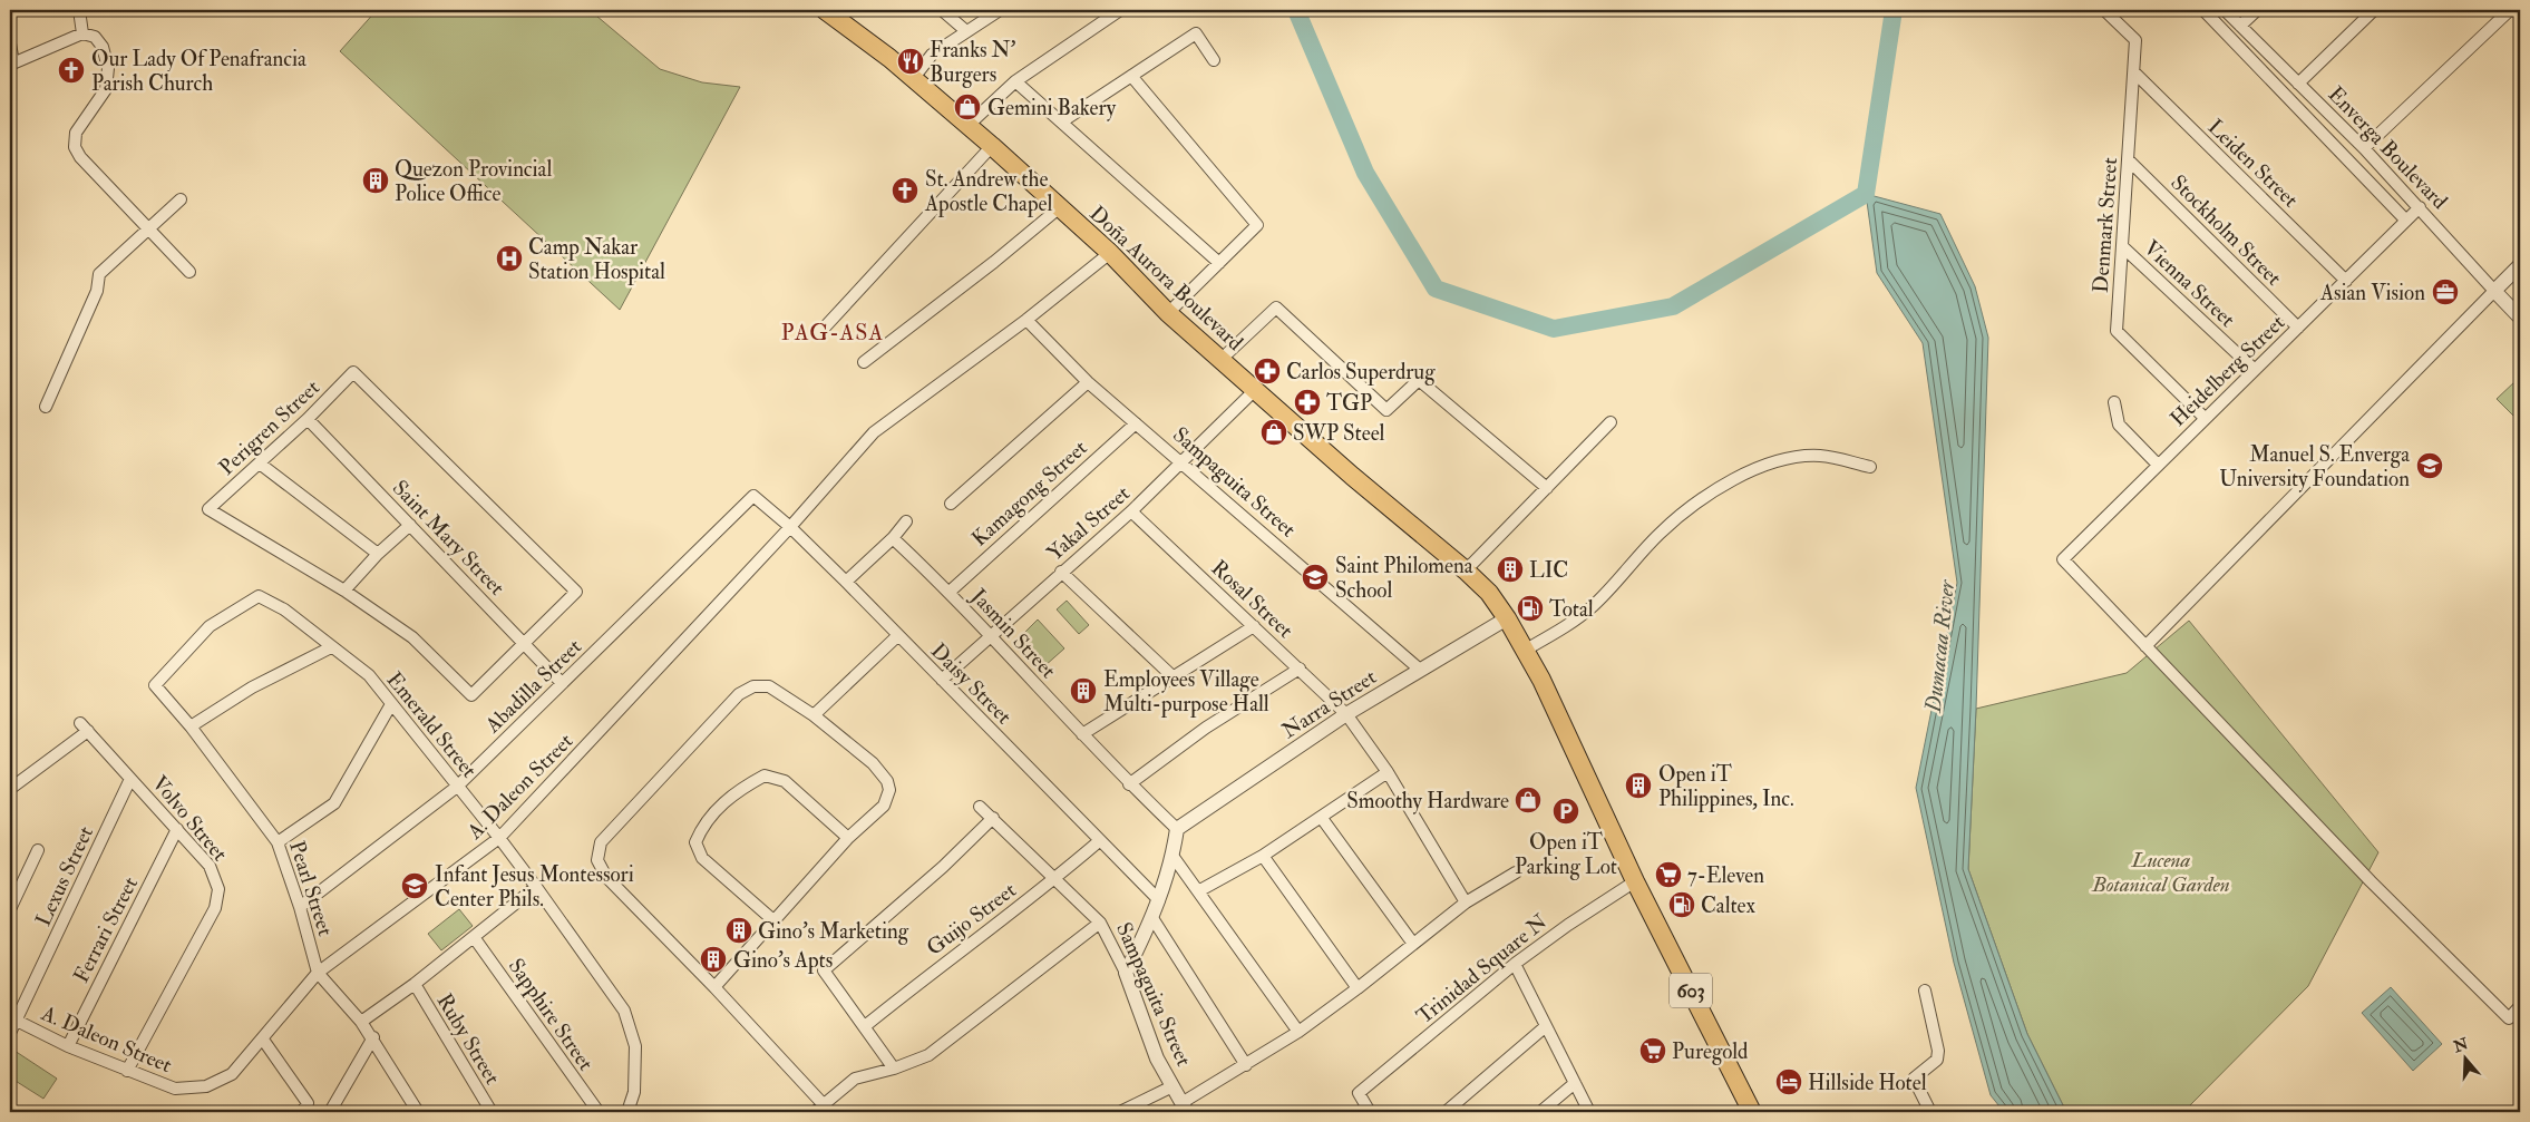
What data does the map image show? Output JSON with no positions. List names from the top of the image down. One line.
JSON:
{"streets":{"main road":["Doña Aurora Boulevard","603"],"street":["Enverga Boulevard","Leiden Street","Denmark Street","Stockholm Street","Vienna Street","Heidelberg Street","Perigren Street","Sampaguita Street","Kamagong Street","Yakal Street","Saint Mary Street","Rosal Street","Jasmin Street","Daisy Street","Abadilla Street","Narra Street","Emerald Street","A. Daleon Street","Volvo Street","Lexus Street","Pearl Street","Guijo Street","Ferrari Street","Trinidad Square N","Sapphire Street","Ruby Street"]},"crossings":[["Enverga Boulevard","Heidelberg Street"],["Leiden Street","Denmark Street"],["Leiden Street","Heidelberg Street"],["Denmark Street","Stockholm Street"],["Denmark Street","Vienna Street"],["Denmark Street","Heidelberg Street"],["Stockholm Street","Heidelberg Street"],["Doña Aurora Boulevard","Yakal Street"],["Doña Aurora Boulevard","Narra Street"],["Doña Aurora Boulevard","A. Daleon Street"],["Doña Aurora Boulevard","Trinidad Square N"],["Vienna Street","Heidelberg Street"],["Perigren Street","Saint Mary Street"],["Sampaguita Street","Kamagong Street"],["Sampaguita Street","Yakal Street"],["Sampaguita Street","Narra Street"],["Sampaguita Street","A. Daleon Street"],["Sampaguita Street","Guijo Street"],["Kamagong Street","Jasmin Street"],["Yakal Street","Rosal Street"],["Yakal Street","Jasmin Street"],["Yakal Street","Daisy Street"],["Saint Mary Street","Abadilla Street"],["Rosal Street","Narra Street"],["Jasmin Street","Narra Street"],["Daisy Street","Abadilla Street"],["Daisy Street","A. Daleon Street"],["Daisy Street","Guijo Street"],["Abadilla Street","Emerald Street"],["Abadilla Street","Pearl Street"],["Emerald Street","A. Daleon Street"],["Emerald Street","Pearl Street"],["A. Daleon Street","Volvo Street"],["A. Daleon Street","Lexus Street"],["A. Daleon Street","Pearl Street"],["A. Daleon Street","Ferrari Street"],["Volvo Street","Lexus Street"],["Volvo Street","Ferrari Street"]],"districts":["PAG-ASA"],"water":["Dumacaa River"],"parks":["Lucena Botanical Garden"],"places":{"restaurant":["Franks N' Burgers"],"church":["Our Lady Of Penafrancia Parish Church","St. Andrew the Apostle Chapel"],"shop":["Gemini Bakery","SWP Steel","Smoothy Hardware"],"building":["Quezon Provincial Police Office","LIC","Employees Village Multi-purpose Hall","Open iT Philippines, Inc.","Gino's Marketing","Gino's Apts"],"hospital":["Camp Nakar Station Hospital"],"office":["Asian Vision"],"pharmacy":["Carlos Superdrug","TGP"],"school or university":["Manuel S. Enverga University Foundation","Saint Philomena School","Infant Jesus Montessori Center Phils."],"fuel station":["Total","Caltex"],"parking":["Open iT Parking Lot"],"supermarket":["7-Eleven","Puregold"],"hotel":["Hillside Hotel"]},"north":"top"}
